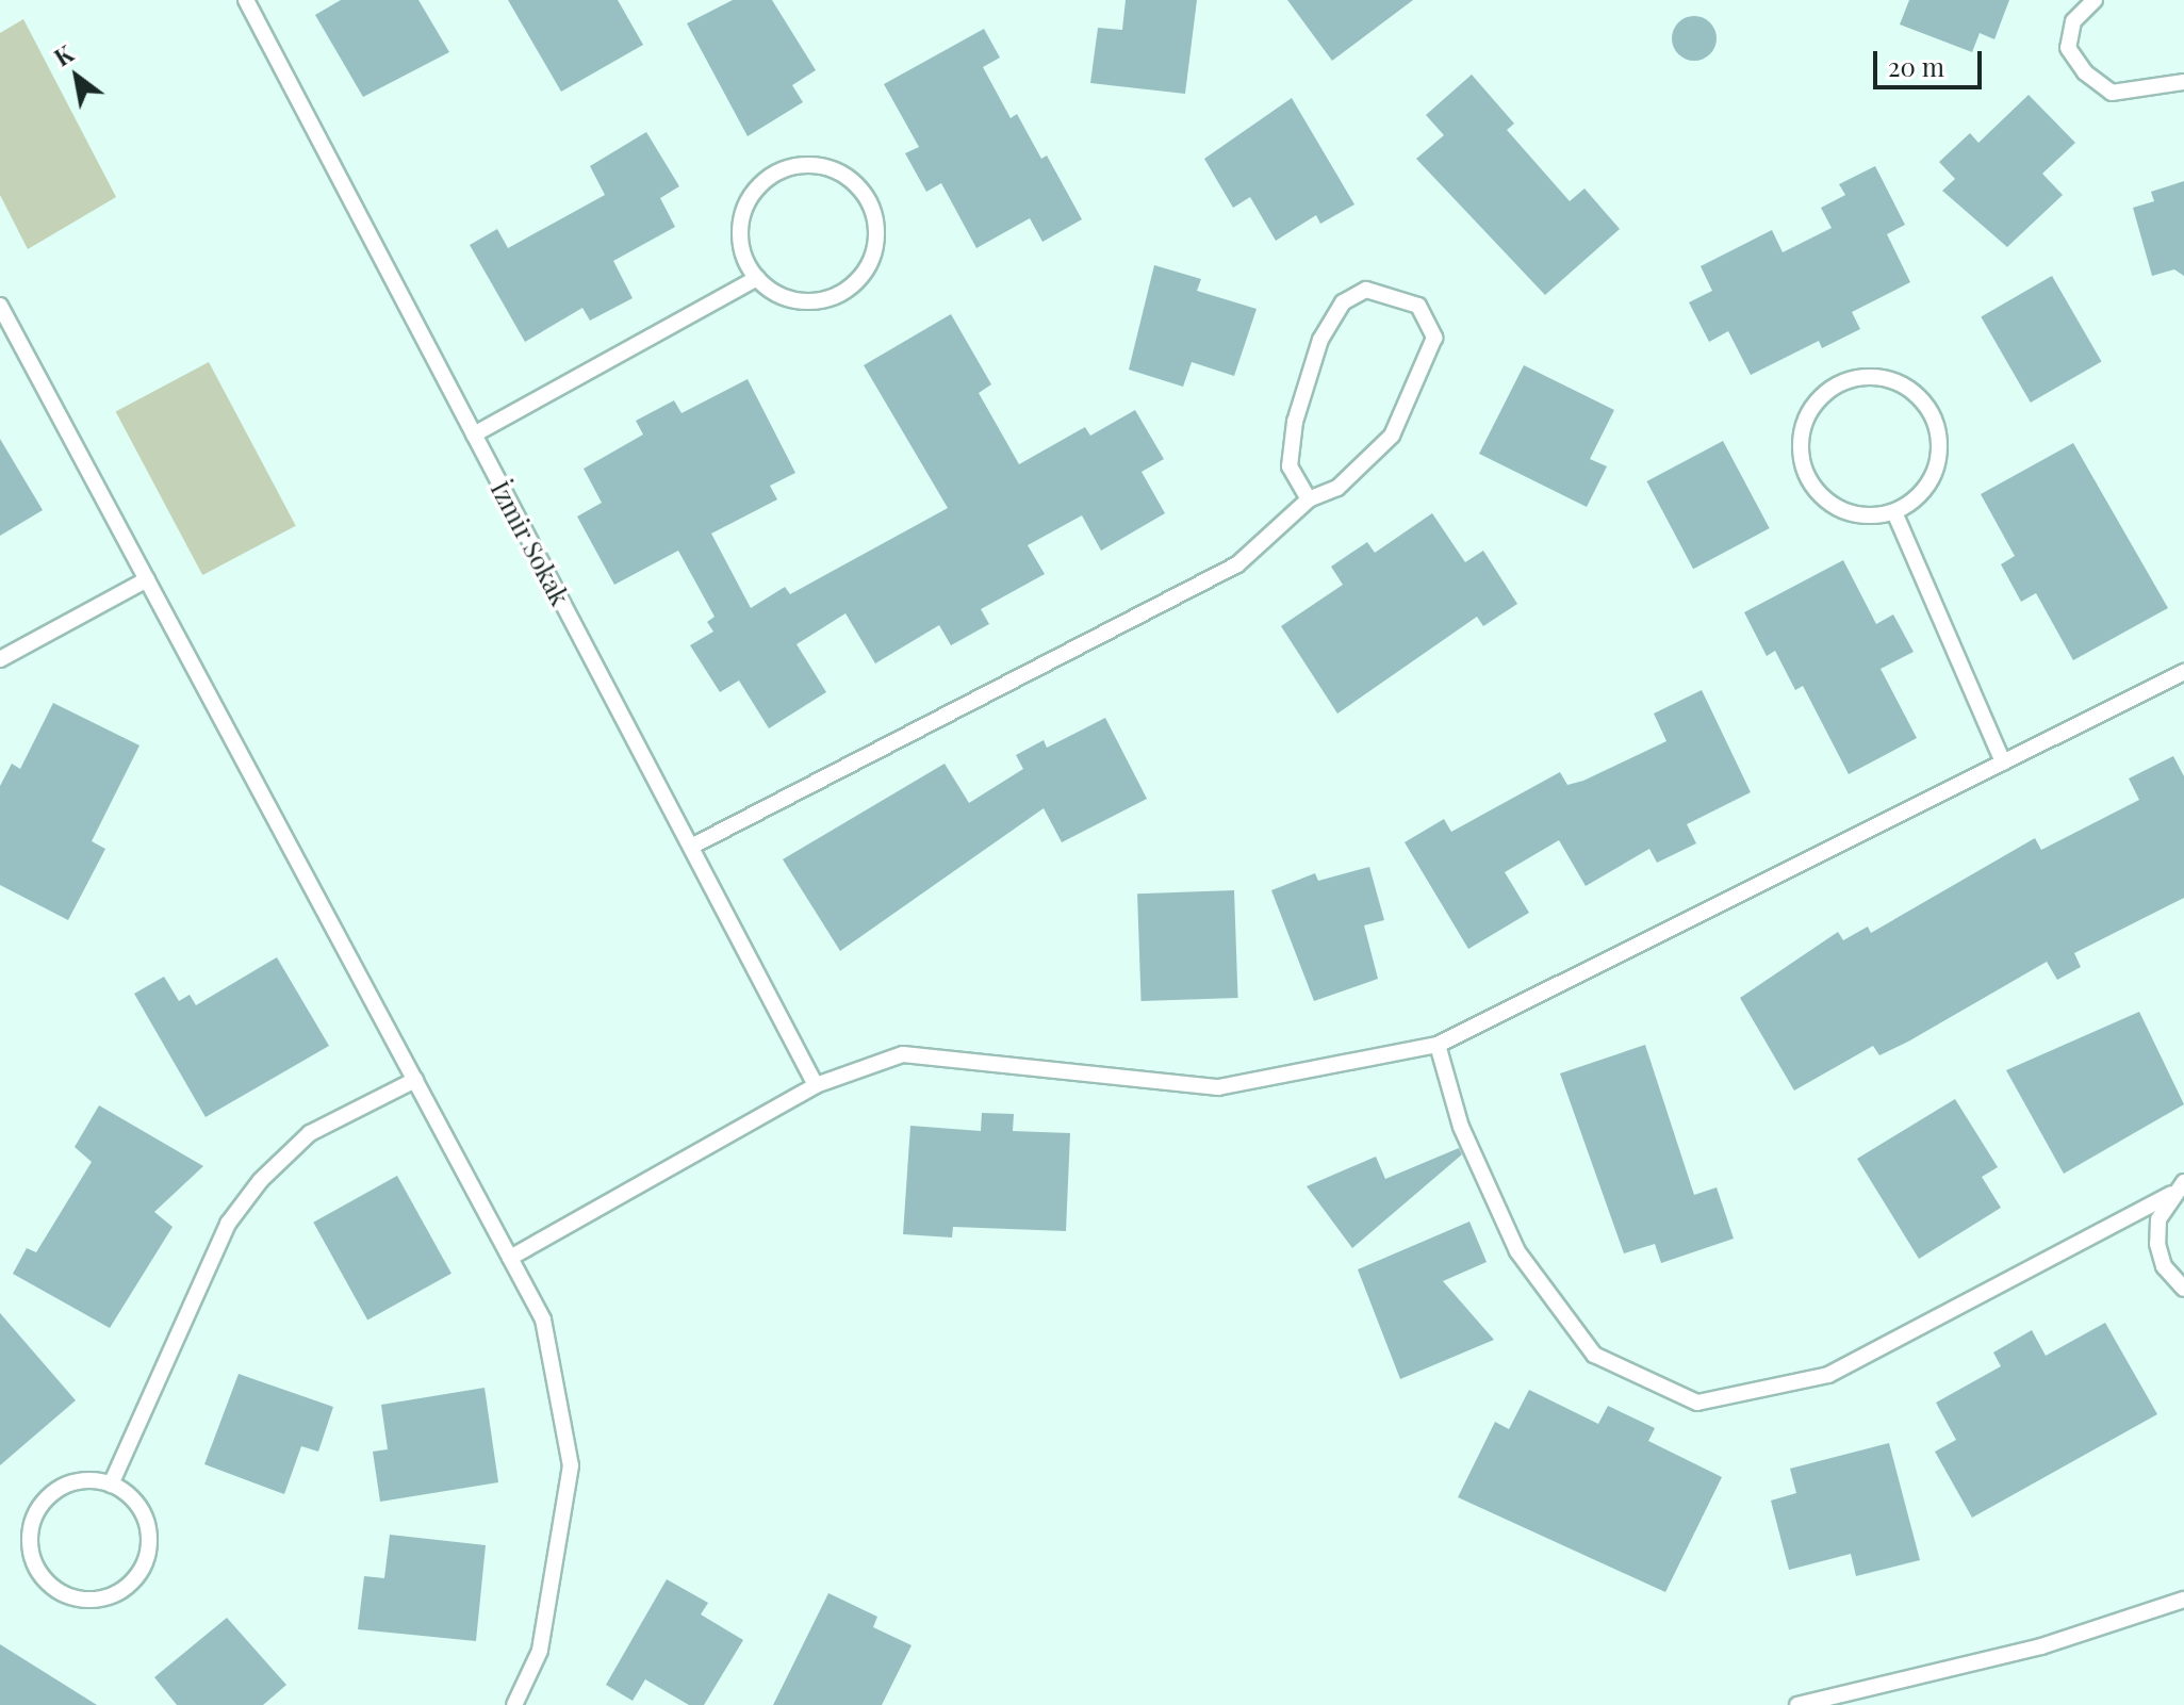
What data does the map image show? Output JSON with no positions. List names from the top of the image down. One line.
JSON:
{"streets":{"lane":["İzmir Sokak"]},"scale_bar":"20 m","north":"top left"}
